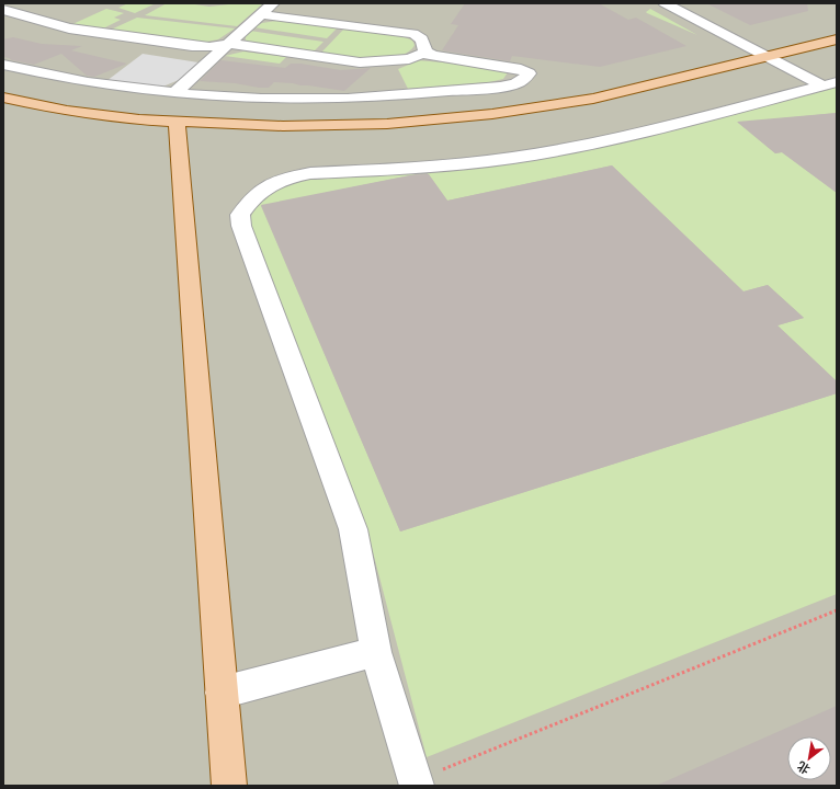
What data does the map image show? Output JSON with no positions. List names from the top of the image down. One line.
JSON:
{"north":"bottom left"}
